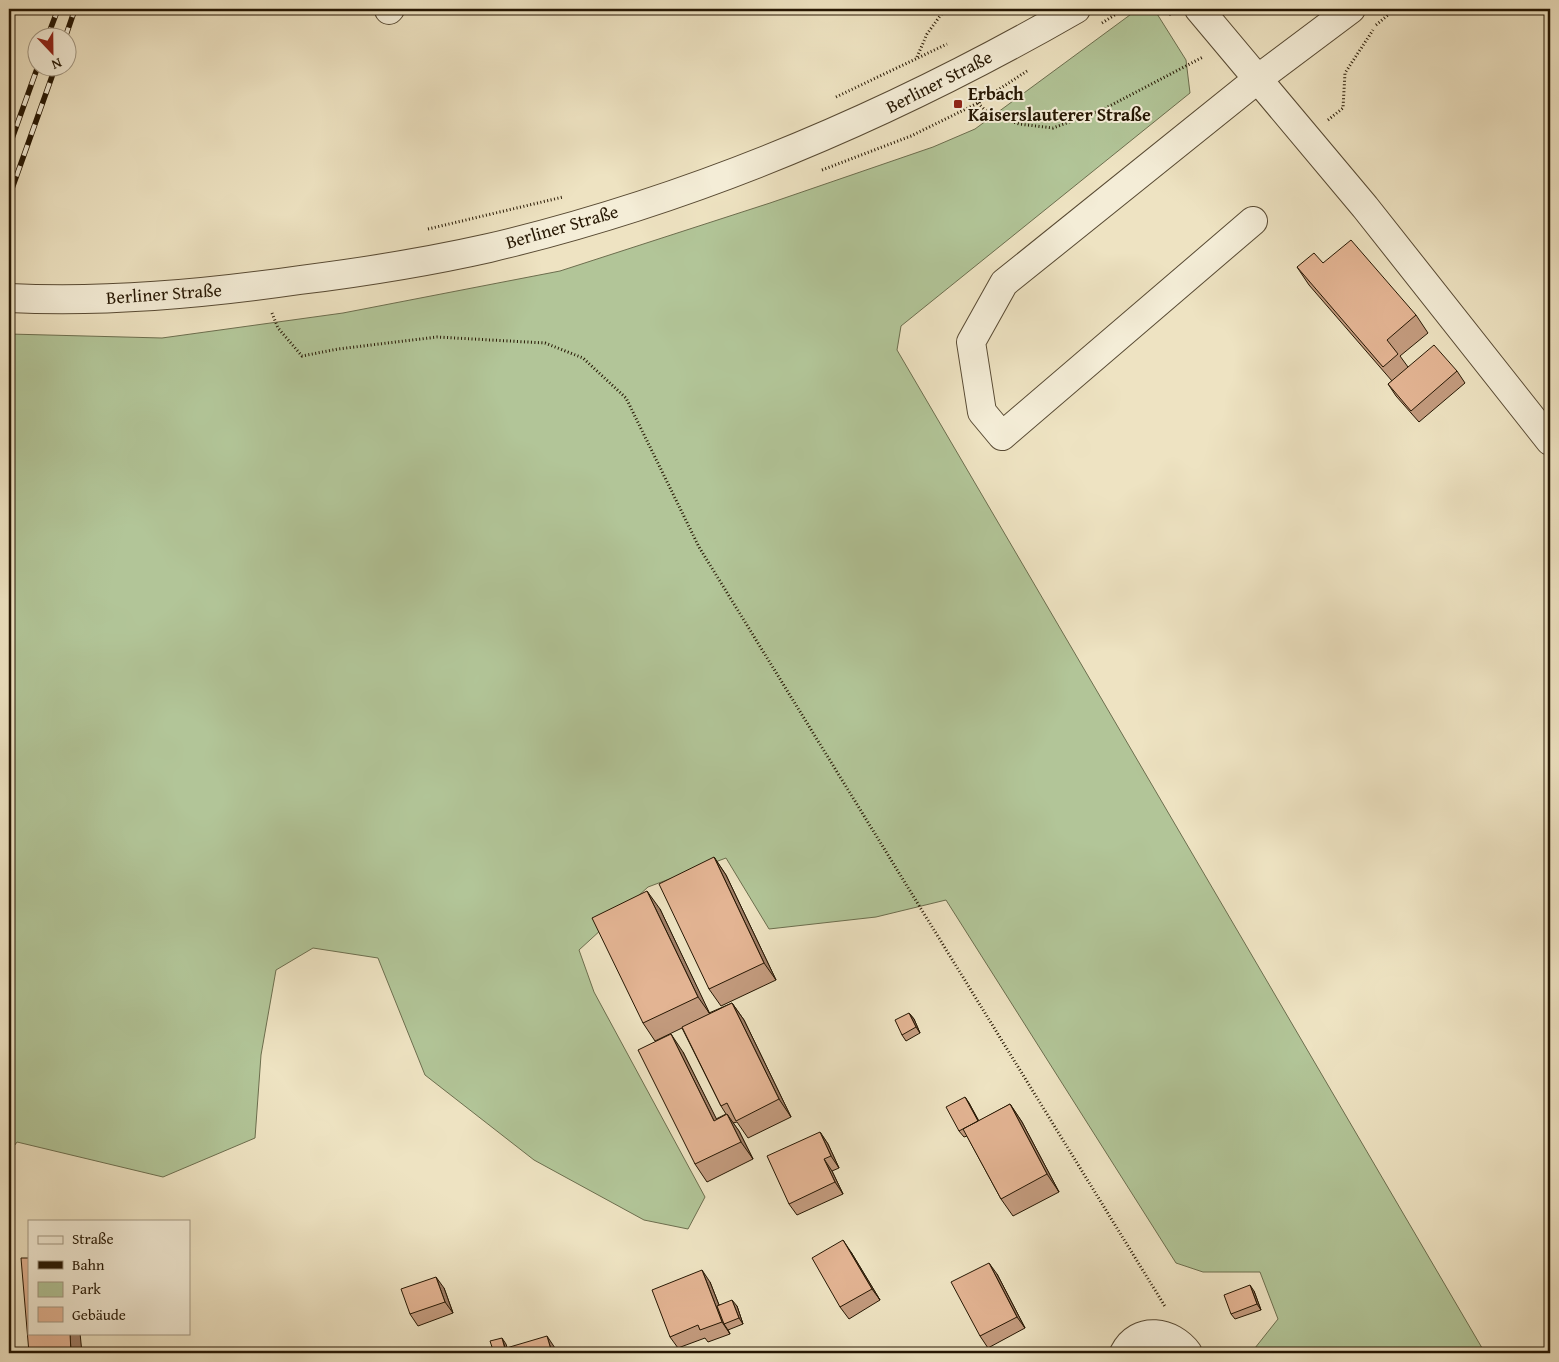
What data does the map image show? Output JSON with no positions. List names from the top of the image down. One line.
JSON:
{"streets":{"street":["Berliner Straße"]},"places":{"transit":["Erbach Kaiserslauterer Straße"]},"legend":["Straße","Bahn","Park","Gebäude"],"north":"bottom"}
